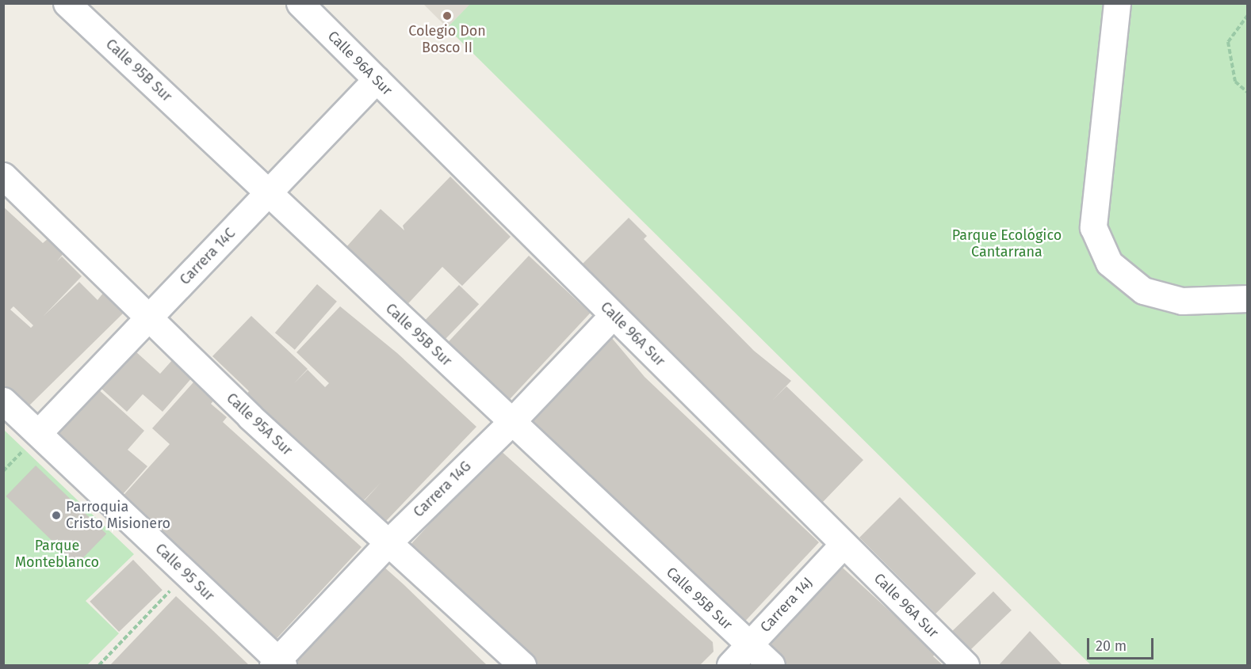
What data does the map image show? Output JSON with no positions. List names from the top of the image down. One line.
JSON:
{"streets":{"street":["Calle 96A Sur","Calle 95B Sur","Carrera 14C","Calle 95A Sur","Carrera 14G","Calle 95 Sur","Carrera 14J"]},"crossings":[["Calle 96A Sur","Carrera 14C"],["Calle 96A Sur","Carrera 14G"],["Calle 96A Sur","Carrera 14J"],["Calle 95B Sur","Carrera 14C"],["Calle 95B Sur","Carrera 14G"],["Calle 95B Sur","Carrera 14J"],["Carrera 14C","Calle 95A Sur"],["Carrera 14C","Calle 95 Sur"],["Calle 95A Sur","Carrera 14G"],["Carrera 14G","Calle 95 Sur"]],"parks":["Parque Ecológico Cantarrana","Parque Monteblanco"],"places":["Colegio Don Bosco II","Parroquia Cristo Misionero"],"scale_bar":"20 m"}
